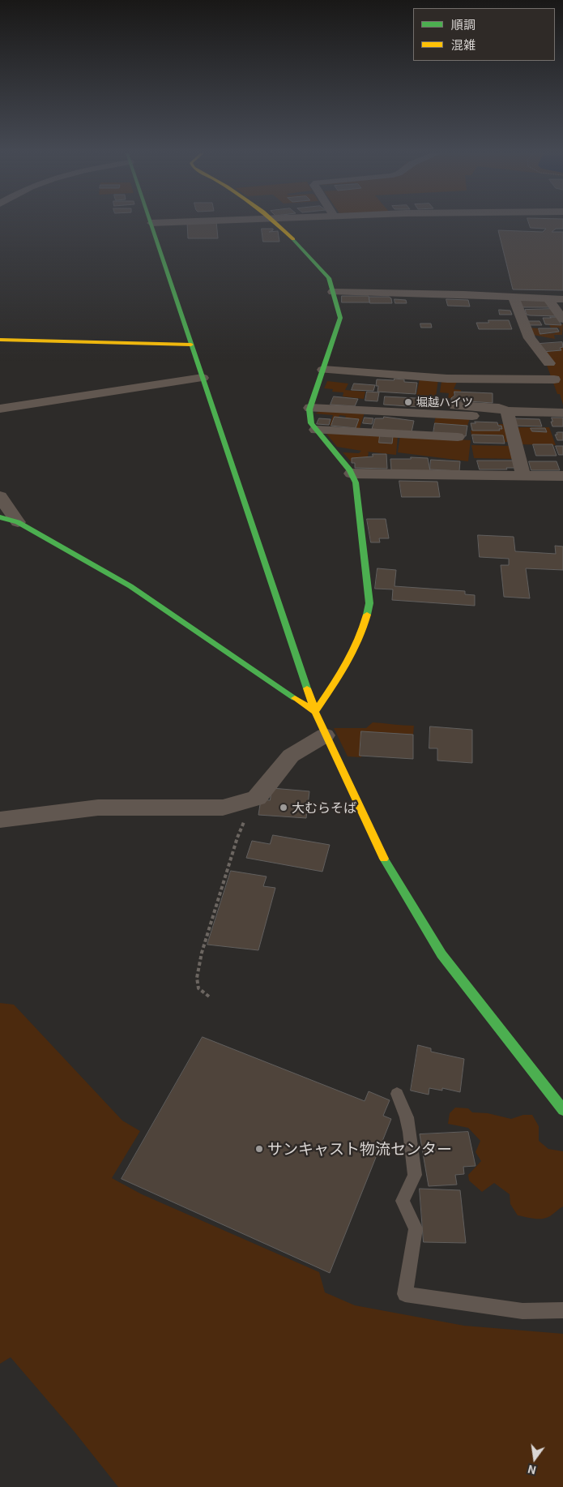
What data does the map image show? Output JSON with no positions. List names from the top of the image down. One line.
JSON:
{"places":["堀越ハイツ","大むらそば","サンキャスト物流センター"],"legend":["順調","混雑"],"north":"bottom"}
